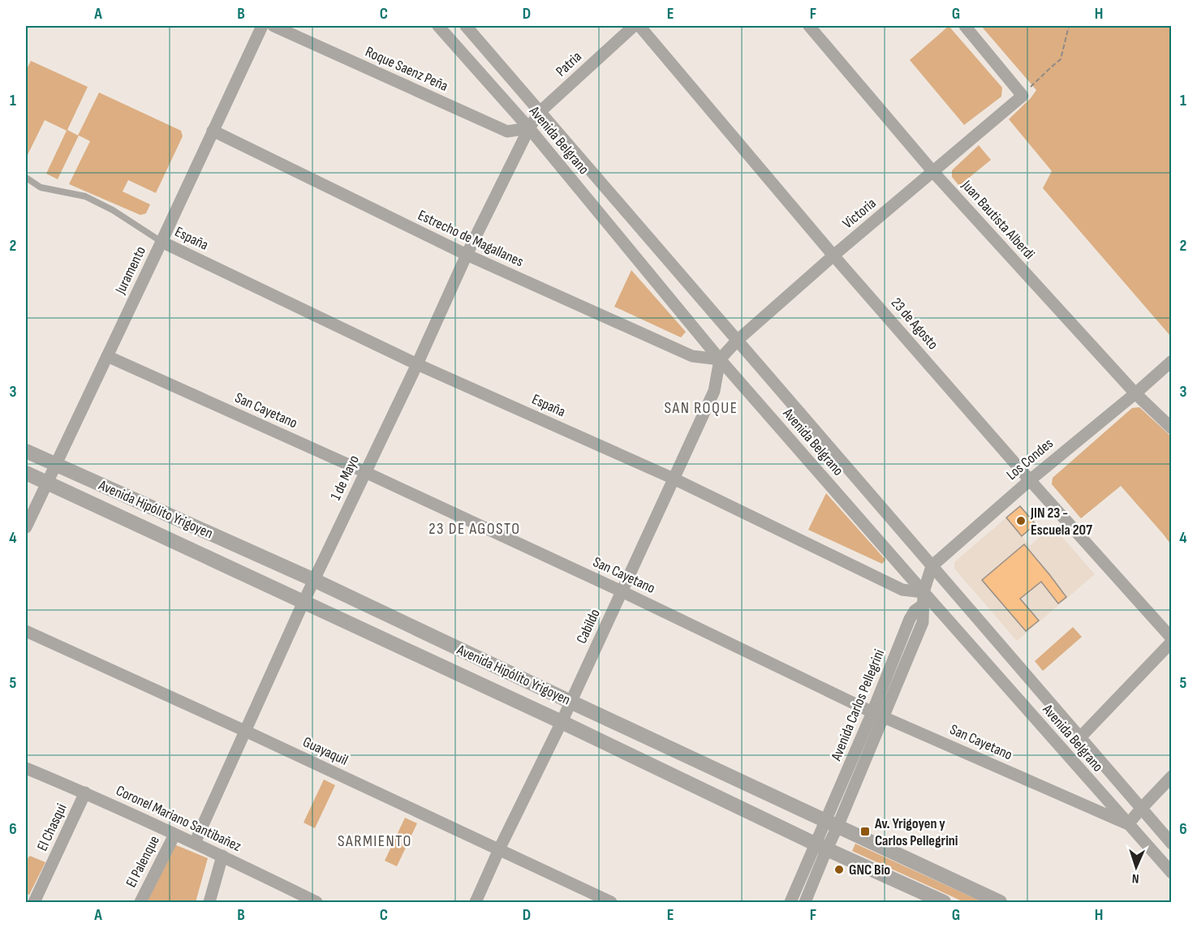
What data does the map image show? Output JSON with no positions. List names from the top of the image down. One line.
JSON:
{"streets":{"street":["Patria","Roque Saenz Peña","Avenida Belgrano","Victoria","Juan Bautista Alberdi","España","Estrecho de Magallanes","Juramento","23 de Agosto","San Cayetano","Los Condes","1 de Mayo","Avenida Hipólito Yrigoyen","Cabildo","Avenida Carlos Pellegrini","Guayaquil","Coronel Mariano Santibañez","El Chasqui","El Palenque"]},"crossings":[["Patria","Roque Saenz Peña"],["Patria","Avenida Belgrano"],["Patria","1 de Mayo"],["Roque Saenz Peña","Avenida Belgrano"],["Roque Saenz Peña","1 de Mayo"],["Avenida Belgrano","Victoria"],["Avenida Belgrano","España"],["Avenida Belgrano","Estrecho de Magallanes"],["Avenida Belgrano","San Cayetano"],["Avenida Belgrano","Los Condes"],["Avenida Belgrano","1 de Mayo"],["Avenida Belgrano","Cabildo"],["Avenida Belgrano","Avenida Carlos Pellegrini"],["Victoria","Juan Bautista Alberdi"],["Victoria","Estrecho de Magallanes"],["Victoria","23 de Agosto"],["Victoria","Cabildo"],["Juan Bautista Alberdi","Los Condes"],["España","Juramento"],["España","1 de Mayo"],["España","Cabildo"],["España","Avenida Carlos Pellegrini"],["Estrecho de Magallanes","Juramento"],["Estrecho de Magallanes","1 de Mayo"],["Estrecho de Magallanes","Cabildo"],["Juramento","San Cayetano"],["Juramento","Avenida Hipólito Yrigoyen"],["23 de Agosto","Los Condes"],["San Cayetano","1 de Mayo"],["San Cayetano","Cabildo"],["San Cayetano","Avenida Carlos Pellegrini"],["1 de Mayo","Avenida Hipólito Yrigoyen"],["1 de Mayo","Guayaquil"],["1 de Mayo","Coronel Mariano Santibañez"],["Avenida Hipólito Yrigoyen","Cabildo"],["Avenida Hipólito Yrigoyen","Avenida Carlos Pellegrini"],["Cabildo","Guayaquil"],["Coronel Mariano Santibañez","El Chasqui"],["Coronel Mariano Santibañez","El Palenque"]],"districts":["SAN ROQUE","23 DE AGOSTO","SARMIENTO"],"places":{"other":["JIN 23 - Escuela 207","GNC Bio"],"transit":["Av. Yrigoyen y Carlos Pellegrini"]},"north":"bottom","grid":{"columns":["A","B","C","D","E","F","G","H"],"rows":["1","2","3","4","5","6"]}}
